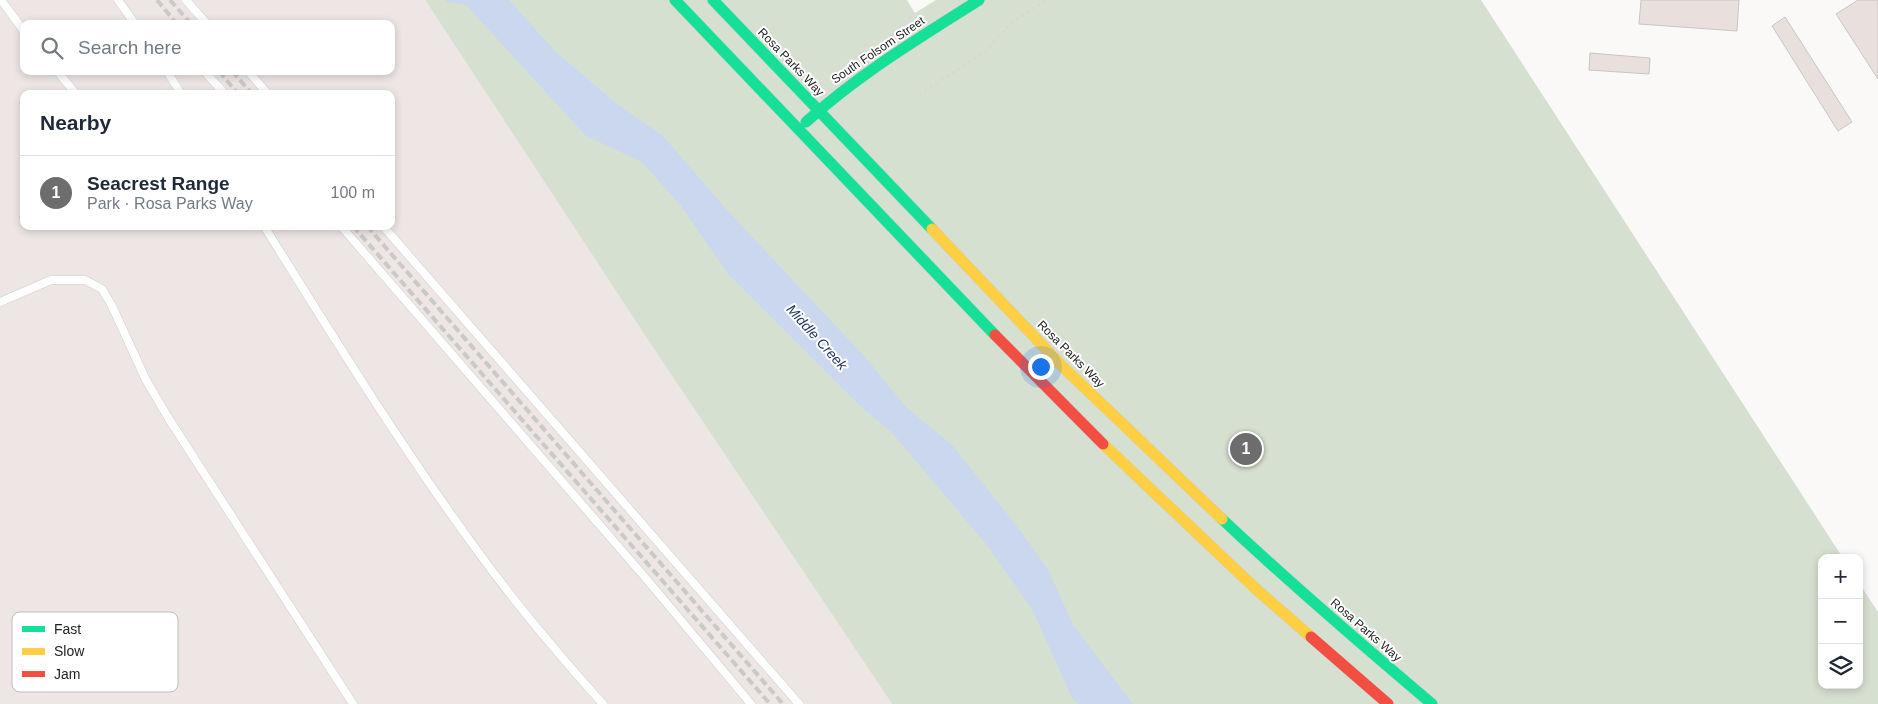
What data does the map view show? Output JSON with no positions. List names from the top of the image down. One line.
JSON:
{"streets":{"main road":["South Folsom Street","Rosa Parks Way"]},"crossings":[["South Folsom Street","Rosa Parks Way"]],"water":["Middle Creek"],"legend":["Fast","Slow","Jam"],"page":{"search":"Search here","heading":"Nearby","list":[{"mark":"1","name":"Seacrest Range","note":"Park · Rosa Parks Way","value":"100 m"}],"pins":"1","map_buttons":["+","−"]}}
